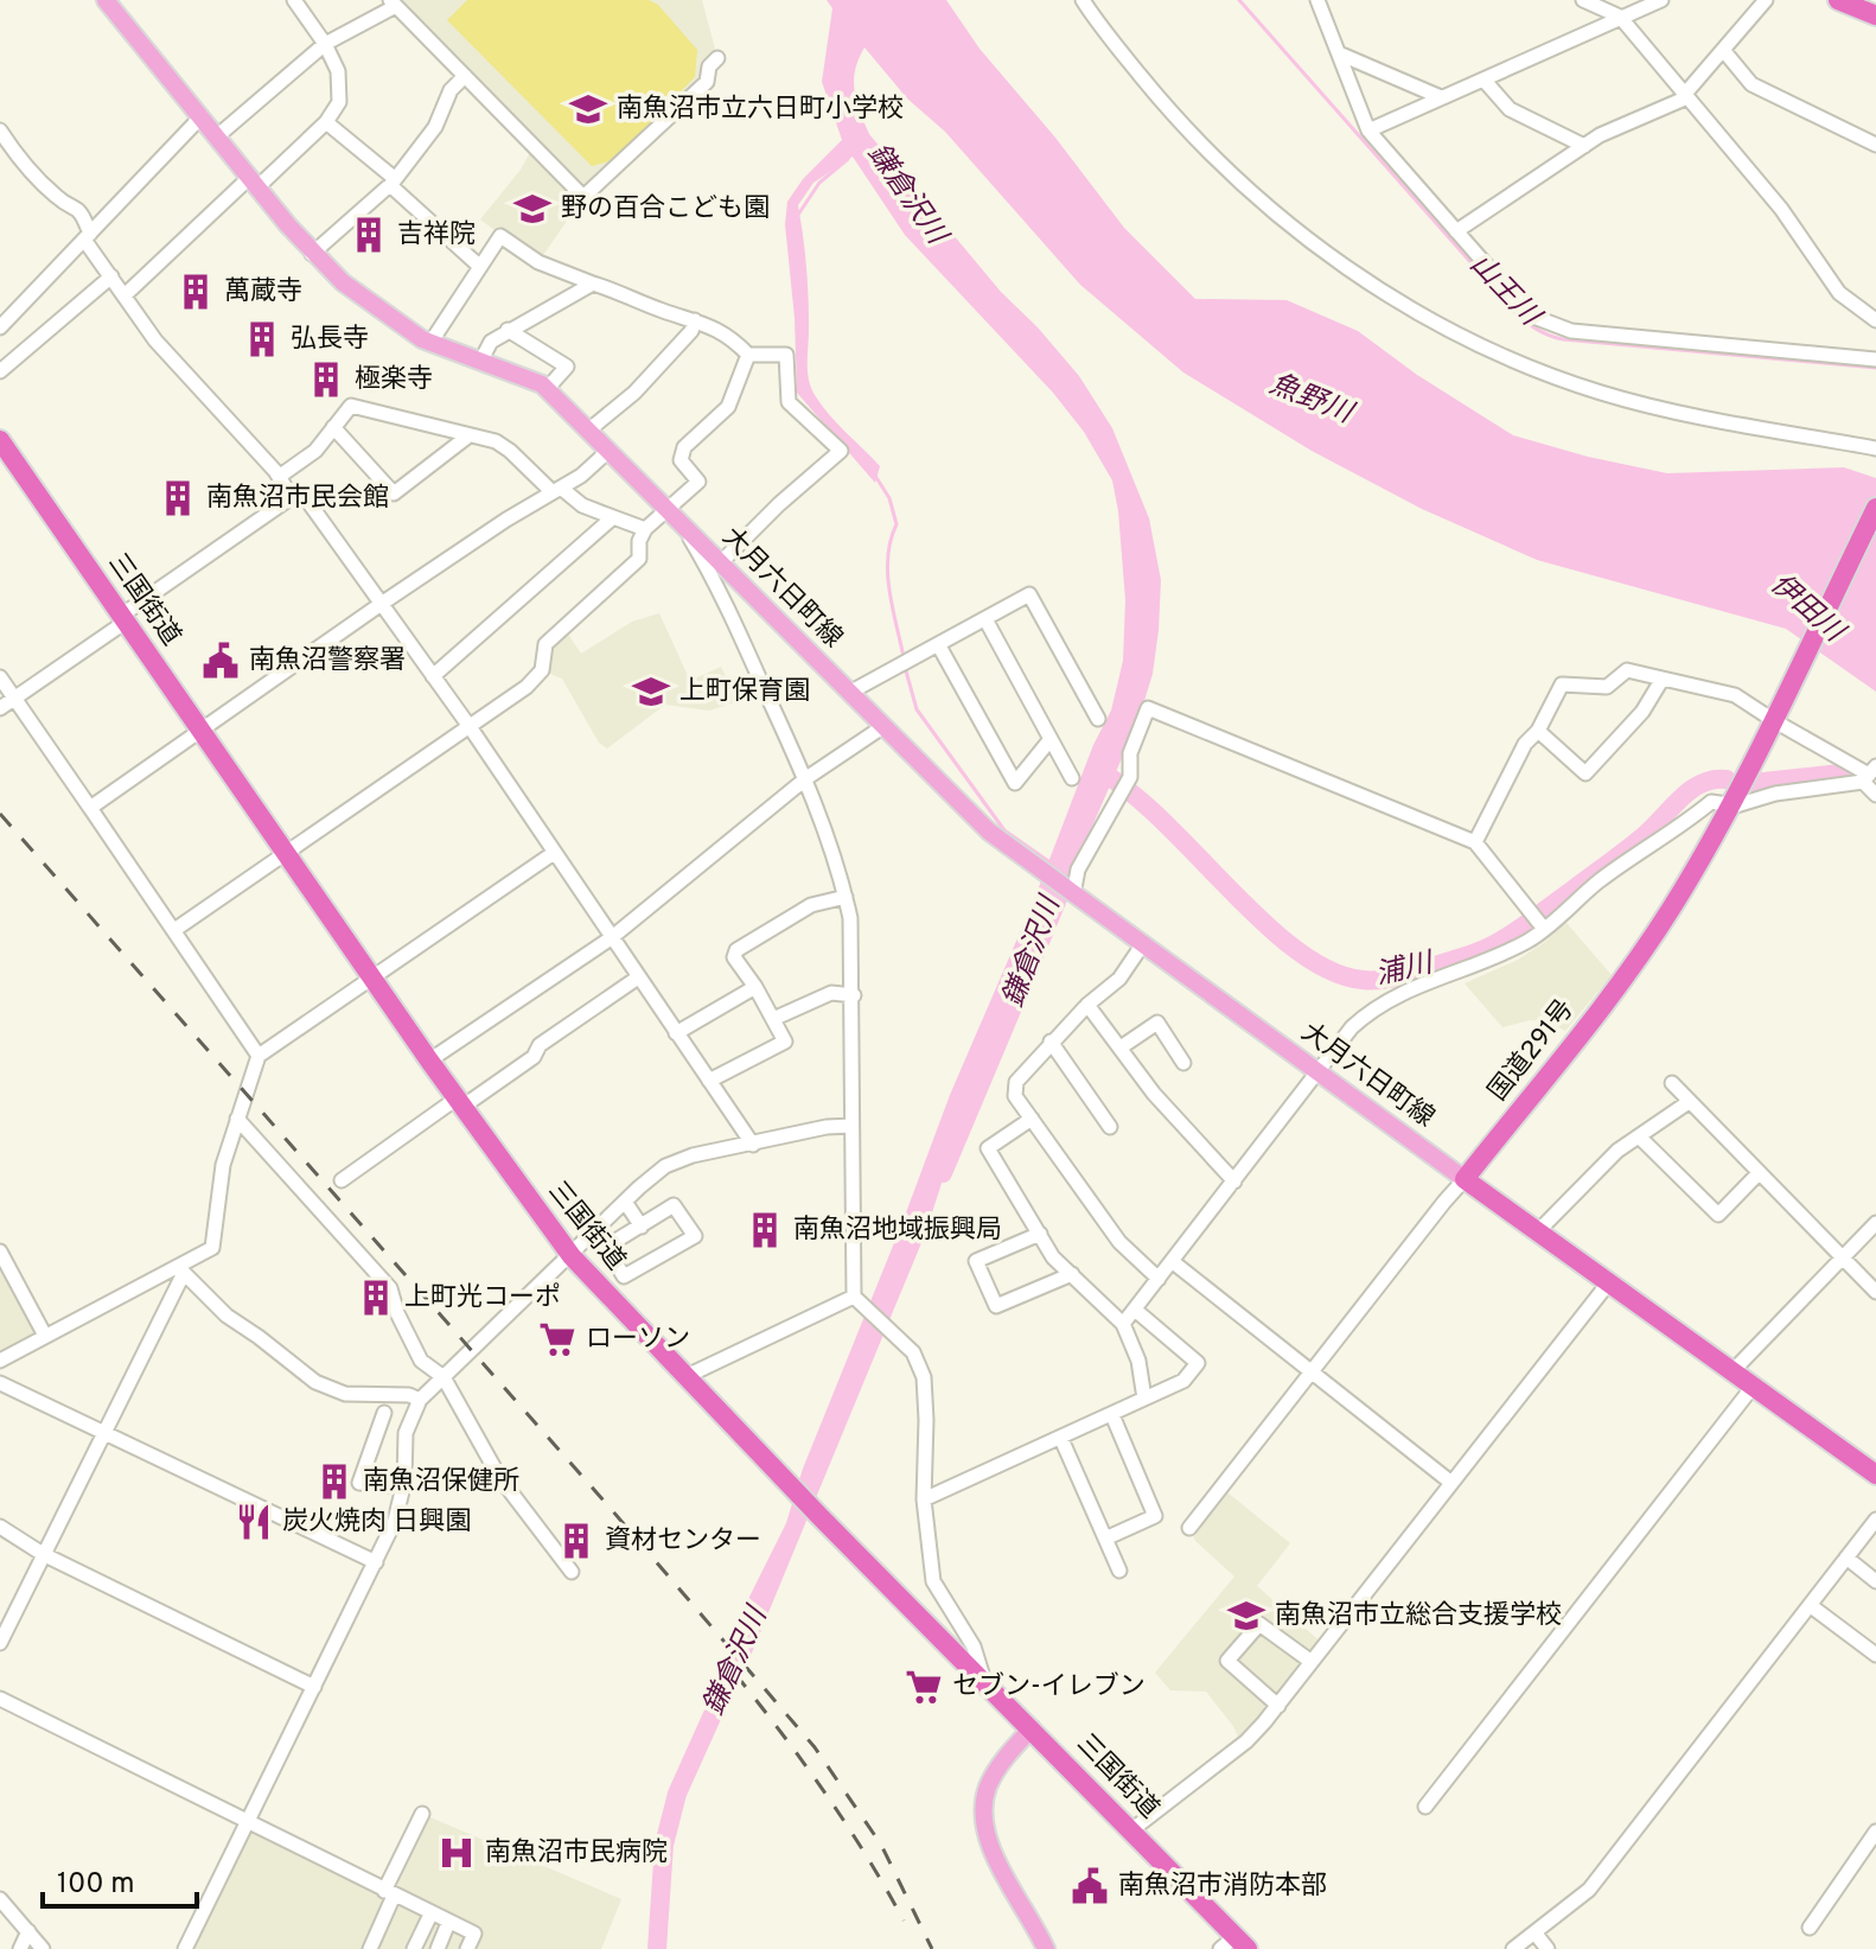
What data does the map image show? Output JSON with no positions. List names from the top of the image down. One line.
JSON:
{"streets":{"highway":["三国街道","国道291号"],"main road":["大月六日町線"]},"crossings":[["大月六日町線","国道291号"]],"water":["鎌倉沢川","山王川","魚野川","伊田川","浦川"],"places":{"school or university":["南魚沼市立六日町小学校","野の百合こども園","上町保育園","南魚沼市立総合支援学校"],"building":["吉祥院","萬蔵寺","弘長寺","極楽寺","南魚沼市民会館","南魚沼地域振興局","上町光コーポ","南魚沼保健所","資材センター"],"public building":["南魚沼警察署","南魚沼市消防本部"],"supermarket":["ローソン","セブン-イレブン"],"restaurant":["炭火焼肉 日興園"],"hospital":["南魚沼市民病院"]},"scale_bar":"100 m"}
